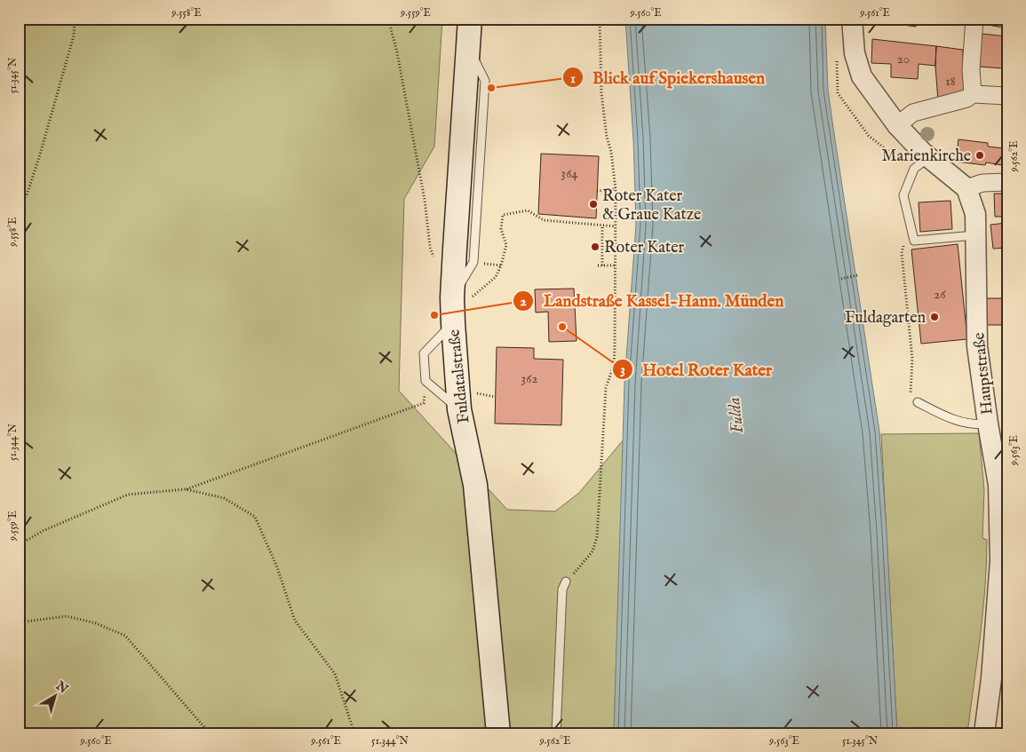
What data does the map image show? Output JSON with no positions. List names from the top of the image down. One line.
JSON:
{"streets":{"main road":["Fuldatalstraße"],"street":["Hauptstraße"]},"water":["Fulda"],"places":["Blick auf Spiekershausen","Marienkirche","Roter Kater & Graue Katze","Roter Kater","Landstraße Kassel-Hann. Münden","Fuldagarten","Hotel Roter Kater"],"house_numbers":["20","18","364","26","362"],"north":"top right","coordinates":["9.558°E","9.559°E","9.560°E","9.561°E","51.345°N","9.562°E","51.344°N","9.563°E"]}
